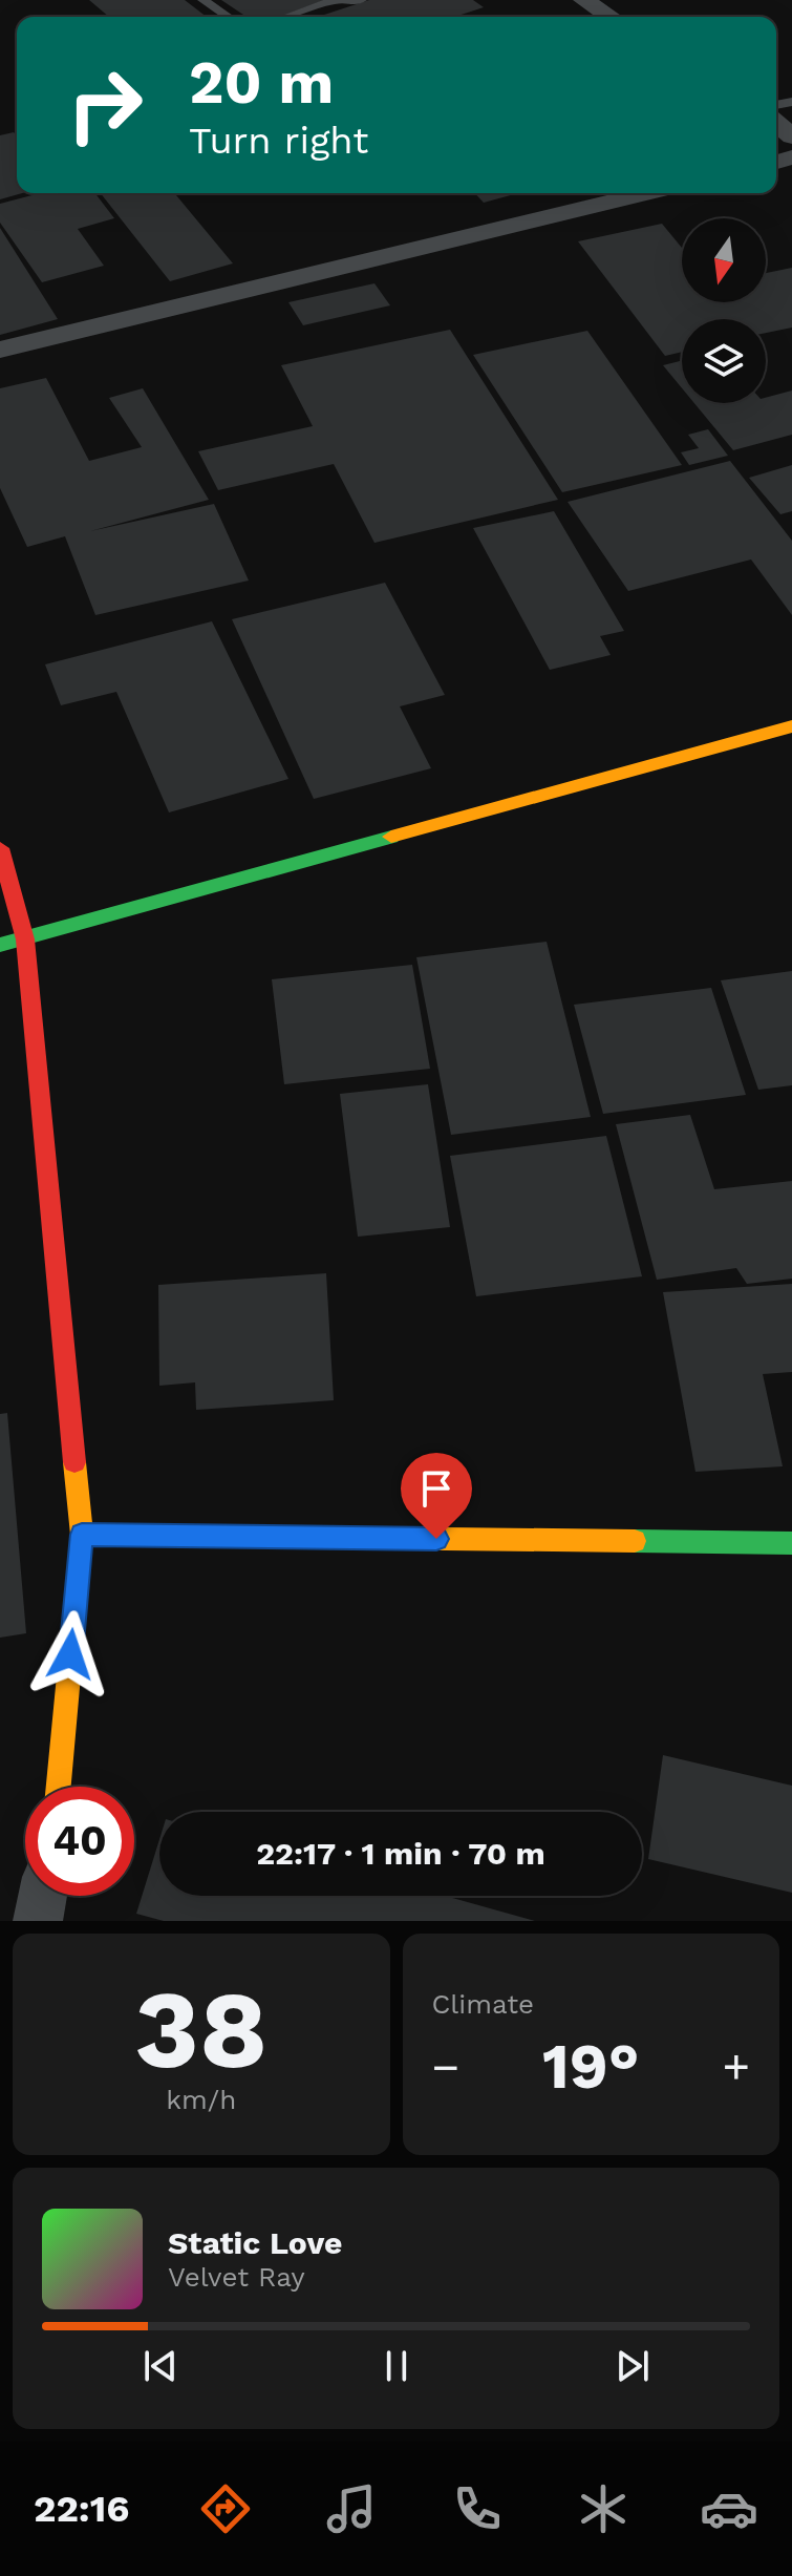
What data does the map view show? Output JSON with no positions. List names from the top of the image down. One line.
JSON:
{"north":"bottom","page":{"turn":["20 m","Turn right"],"limit":"40","trip":"22:17 · 1 min · 70 m","tile":[["38","km/h"],"Climate"],"heat":["−","19°","+"],"song":["Static Love","Velvet Ray"],"tabs":"22:16"}}
